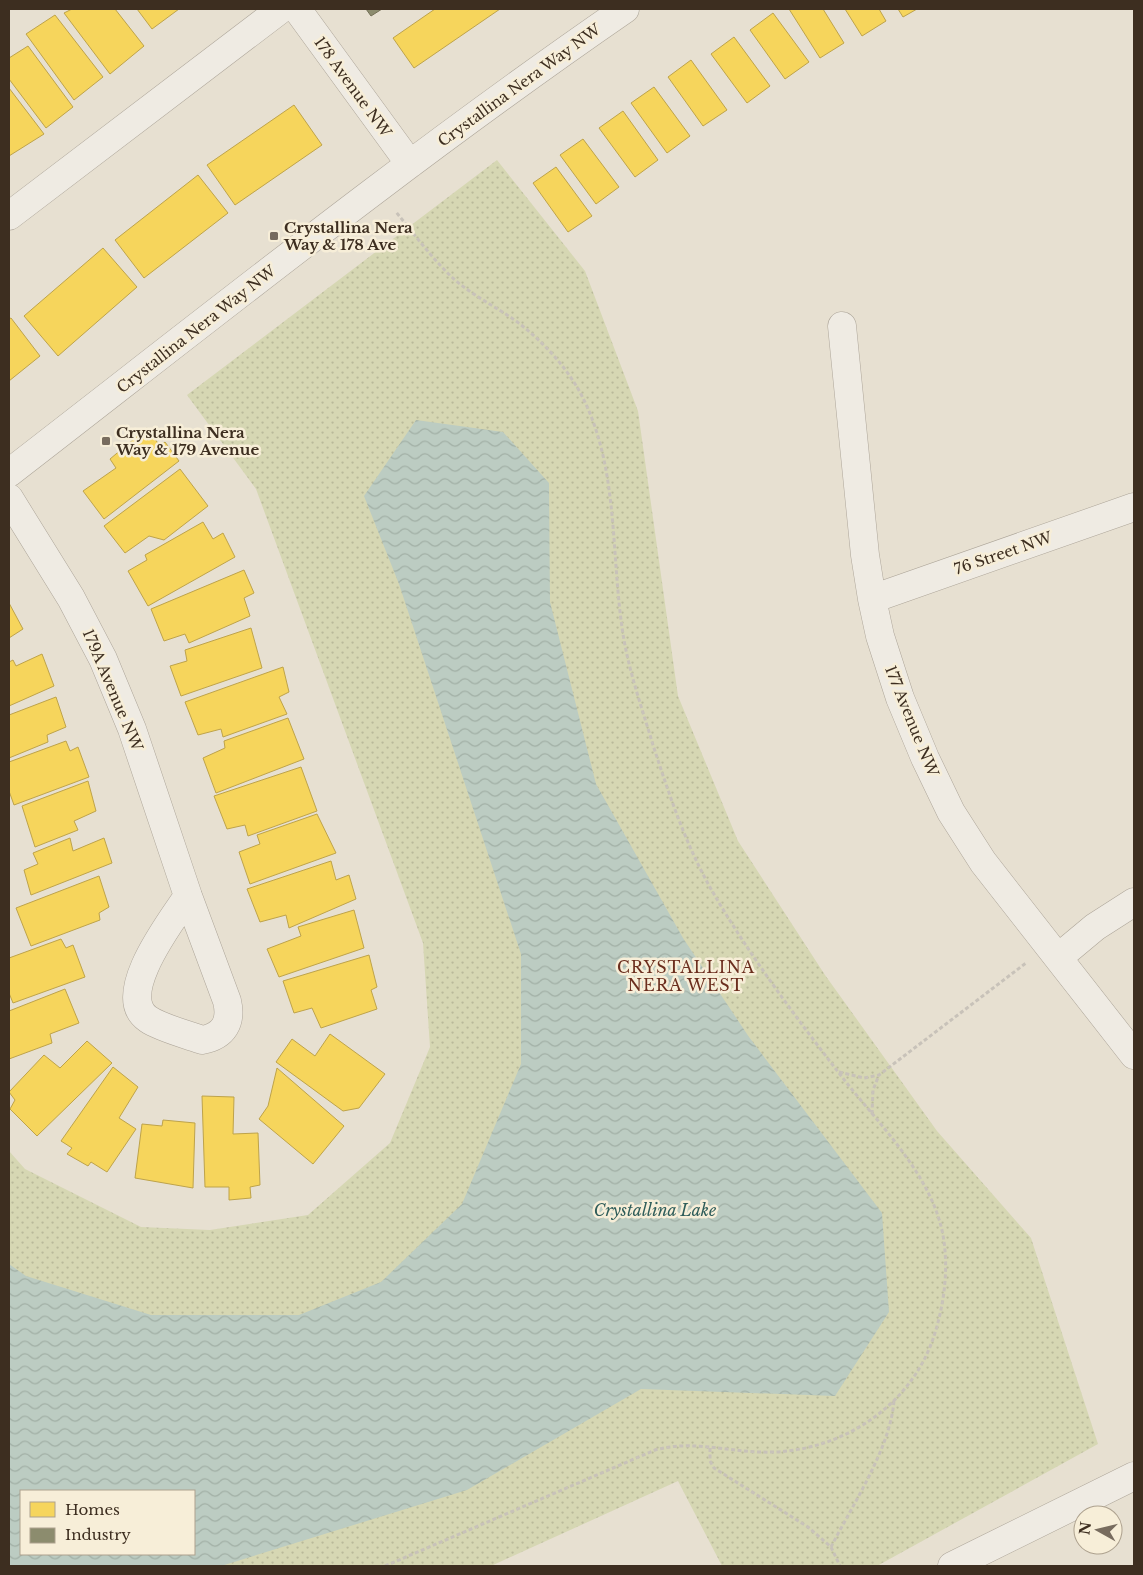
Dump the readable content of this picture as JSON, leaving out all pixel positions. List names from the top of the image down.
{
  "streets": {
    "street": [
      "Crystallina Nera Way NW",
      "178 Avenue NW",
      "76 Street NW",
      "179A Avenue NW",
      "177 Avenue NW"
    ]
  },
  "crossings": [
    ["Crystallina Nera Way NW", "178 Avenue NW"],
    ["76 Street NW", "177 Avenue NW"]
  ],
  "districts": ["CRYSTALLINA NERA WEST"],
  "water": ["Crystallina Lake"],
  "places": {
    "transit": ["Crystallina Nera Way & 178 Ave", "Crystallina Nera Way & 179 Avenue"]
  },
  "legend": ["Homes", "Industry"],
  "north": "left"
}
